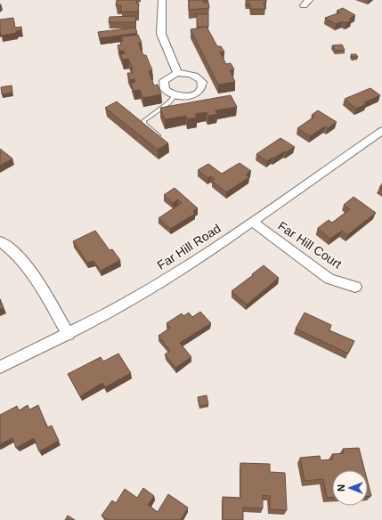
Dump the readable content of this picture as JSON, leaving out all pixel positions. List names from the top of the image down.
{
  "streets": {
    "street": ["Far Hill Court", "Far Hill Road"]
  },
  "crossings": [
    ["Far Hill Court", "Far Hill Road"]
  ],
  "north": "left"
}
